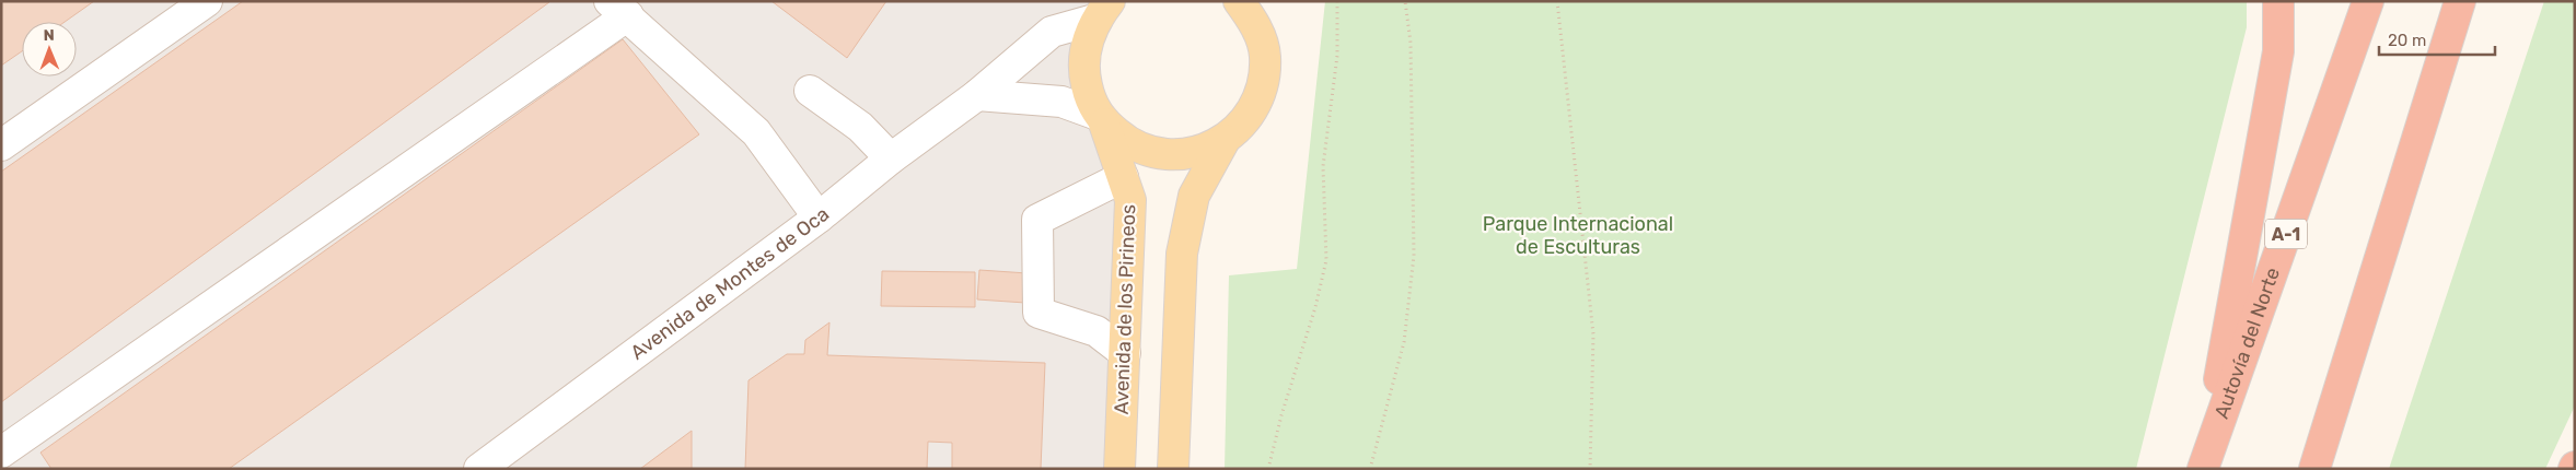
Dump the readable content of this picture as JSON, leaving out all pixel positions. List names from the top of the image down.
{
  "streets": {
    "highway": ["A-1", "Autovía del Norte"],
    "main road": ["Avenida de los Pirineos"],
    "street": ["Avenida de Montes de Oca"]
  },
  "crossings": [
    ["Avenida de Montes de Oca", "Avenida de los Pirineos"]
  ],
  "parks": ["Parque Internacional de Esculturas"],
  "scale_bar": "20 m",
  "north": "top"
}
